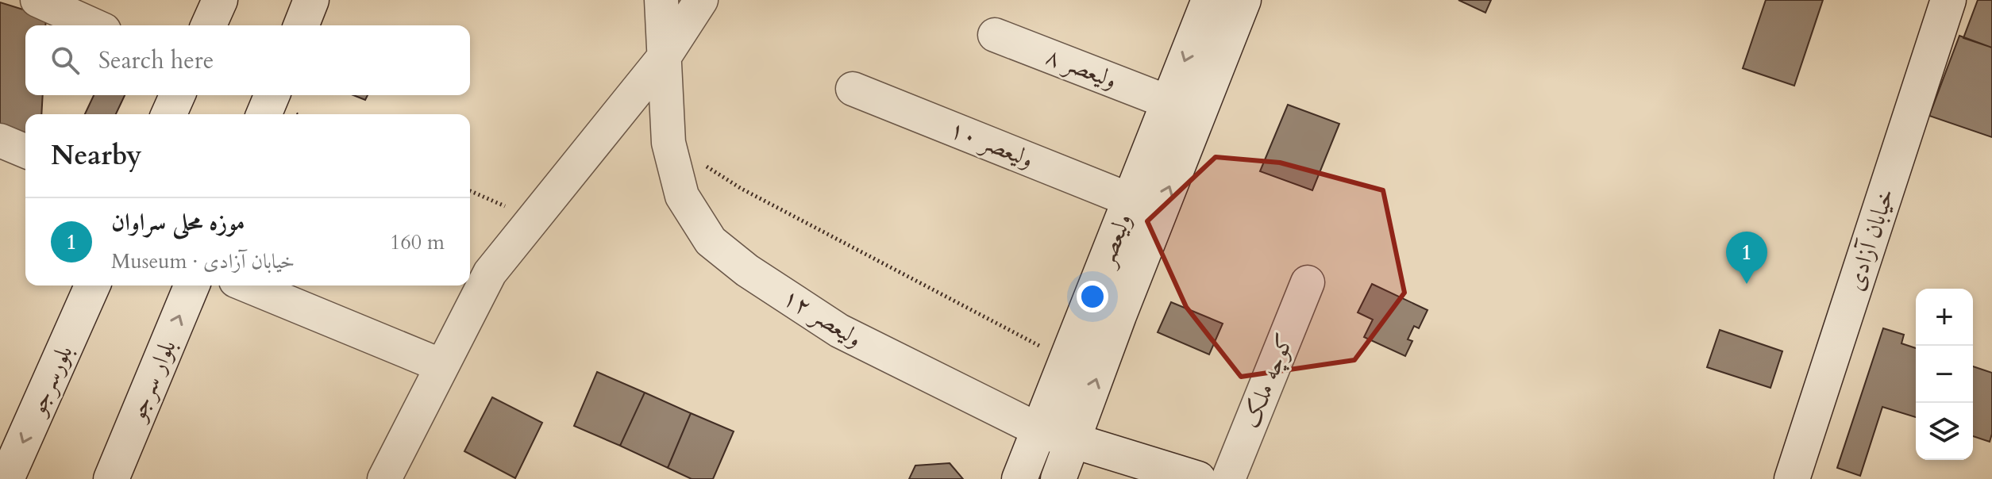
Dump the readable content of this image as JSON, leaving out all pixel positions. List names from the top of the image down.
{
  "streets": {
    "main road": [
      "ولیعصر",
      "خیابان آزادی",
      "بلورسرجو",
      "بلوار سرجو"
    ],
    "street": [
      "ولیعصر ۸",
      "ولیعصر ۱۰",
      "ولیعصر ۱۲",
      "کوچه ملک"
    ]
  },
  "crossings": [
    ["ولیعصر ۸", "ولیعصر"],
    ["ولیعصر ۱۰", "ولیعصر"],
    ["ولیعصر", "ولیعصر ۱۲"]
  ],
  "one_way": ["بلورسرجو", "بلوار سرجو"],
  "page": {
    "search": "Search here",
    "heading": "Nearby",
    "list": [
      {
        "mark": "1",
        "name": "موزه محلی سراوان",
        "note": "Museum · خیابان آزادی",
        "value": "160 m"
      }
    ],
    "pins": "1",
    "map_buttons": ["+", "−"]
  }
}
